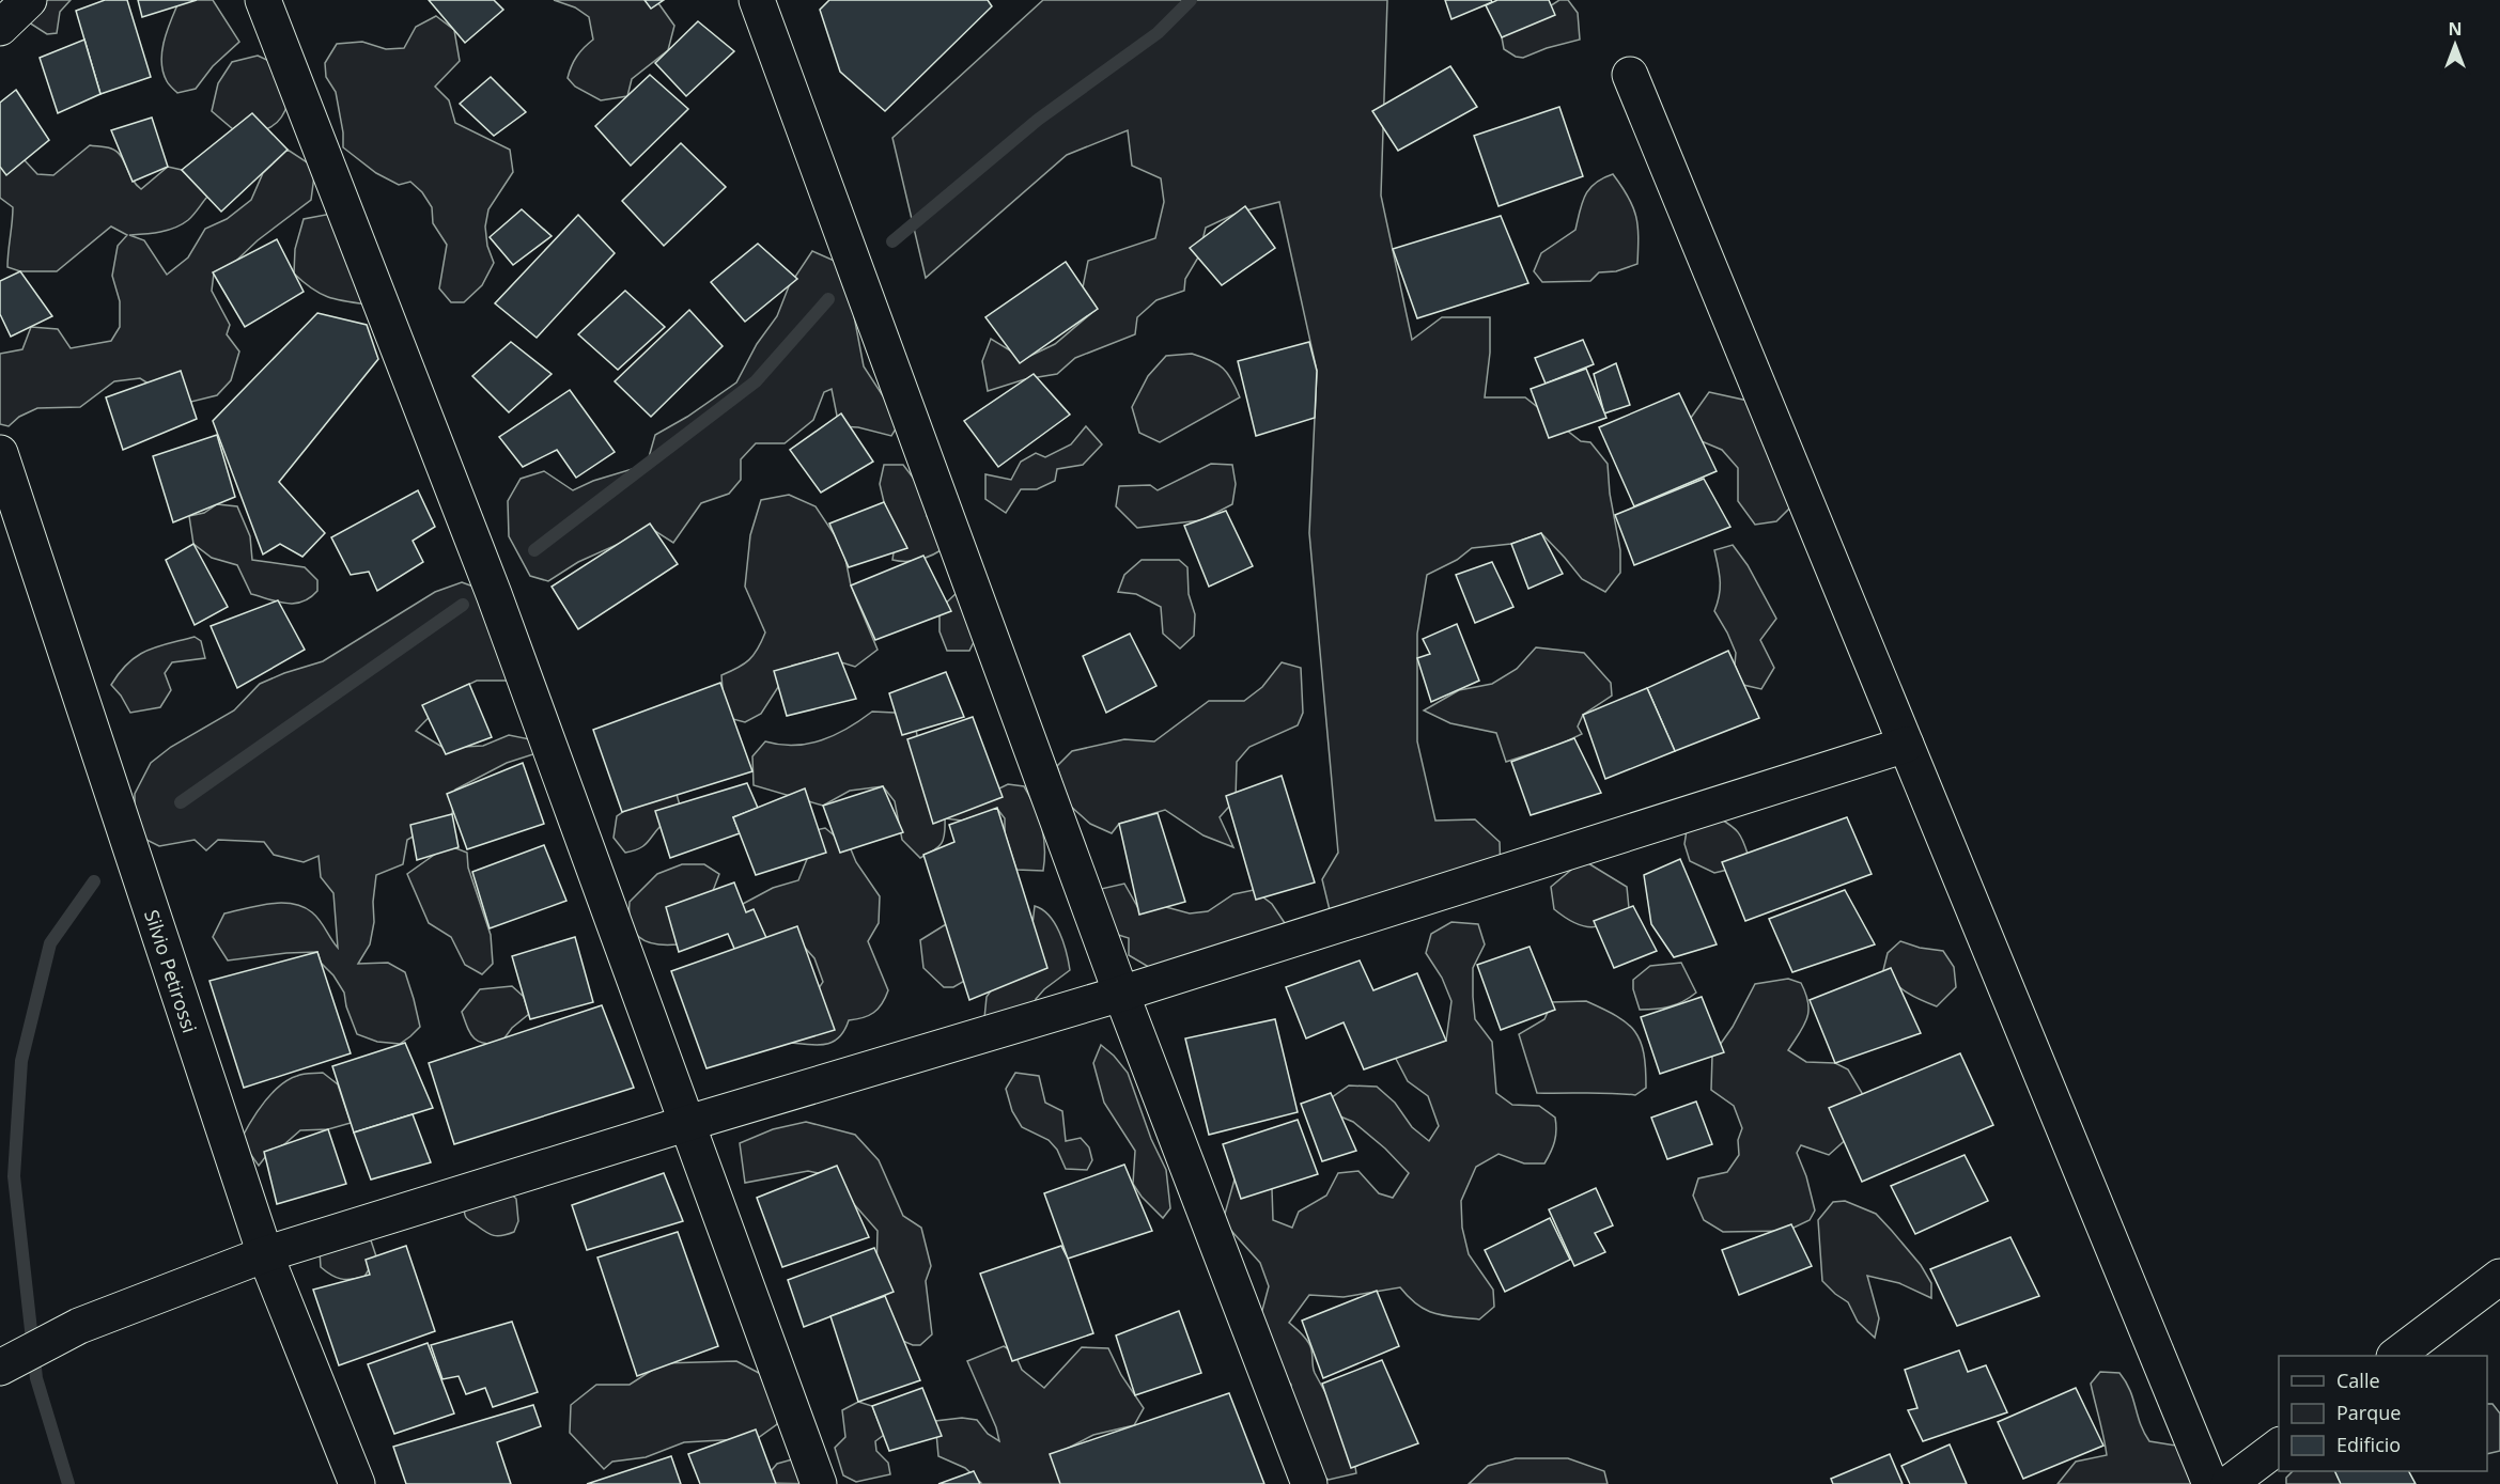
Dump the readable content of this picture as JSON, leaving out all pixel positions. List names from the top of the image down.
{
  "streets": {
    "street": ["Silvio Petirossi"]
  },
  "legend": ["Calle", "Parque", "Edificio"],
  "north": "top"
}
